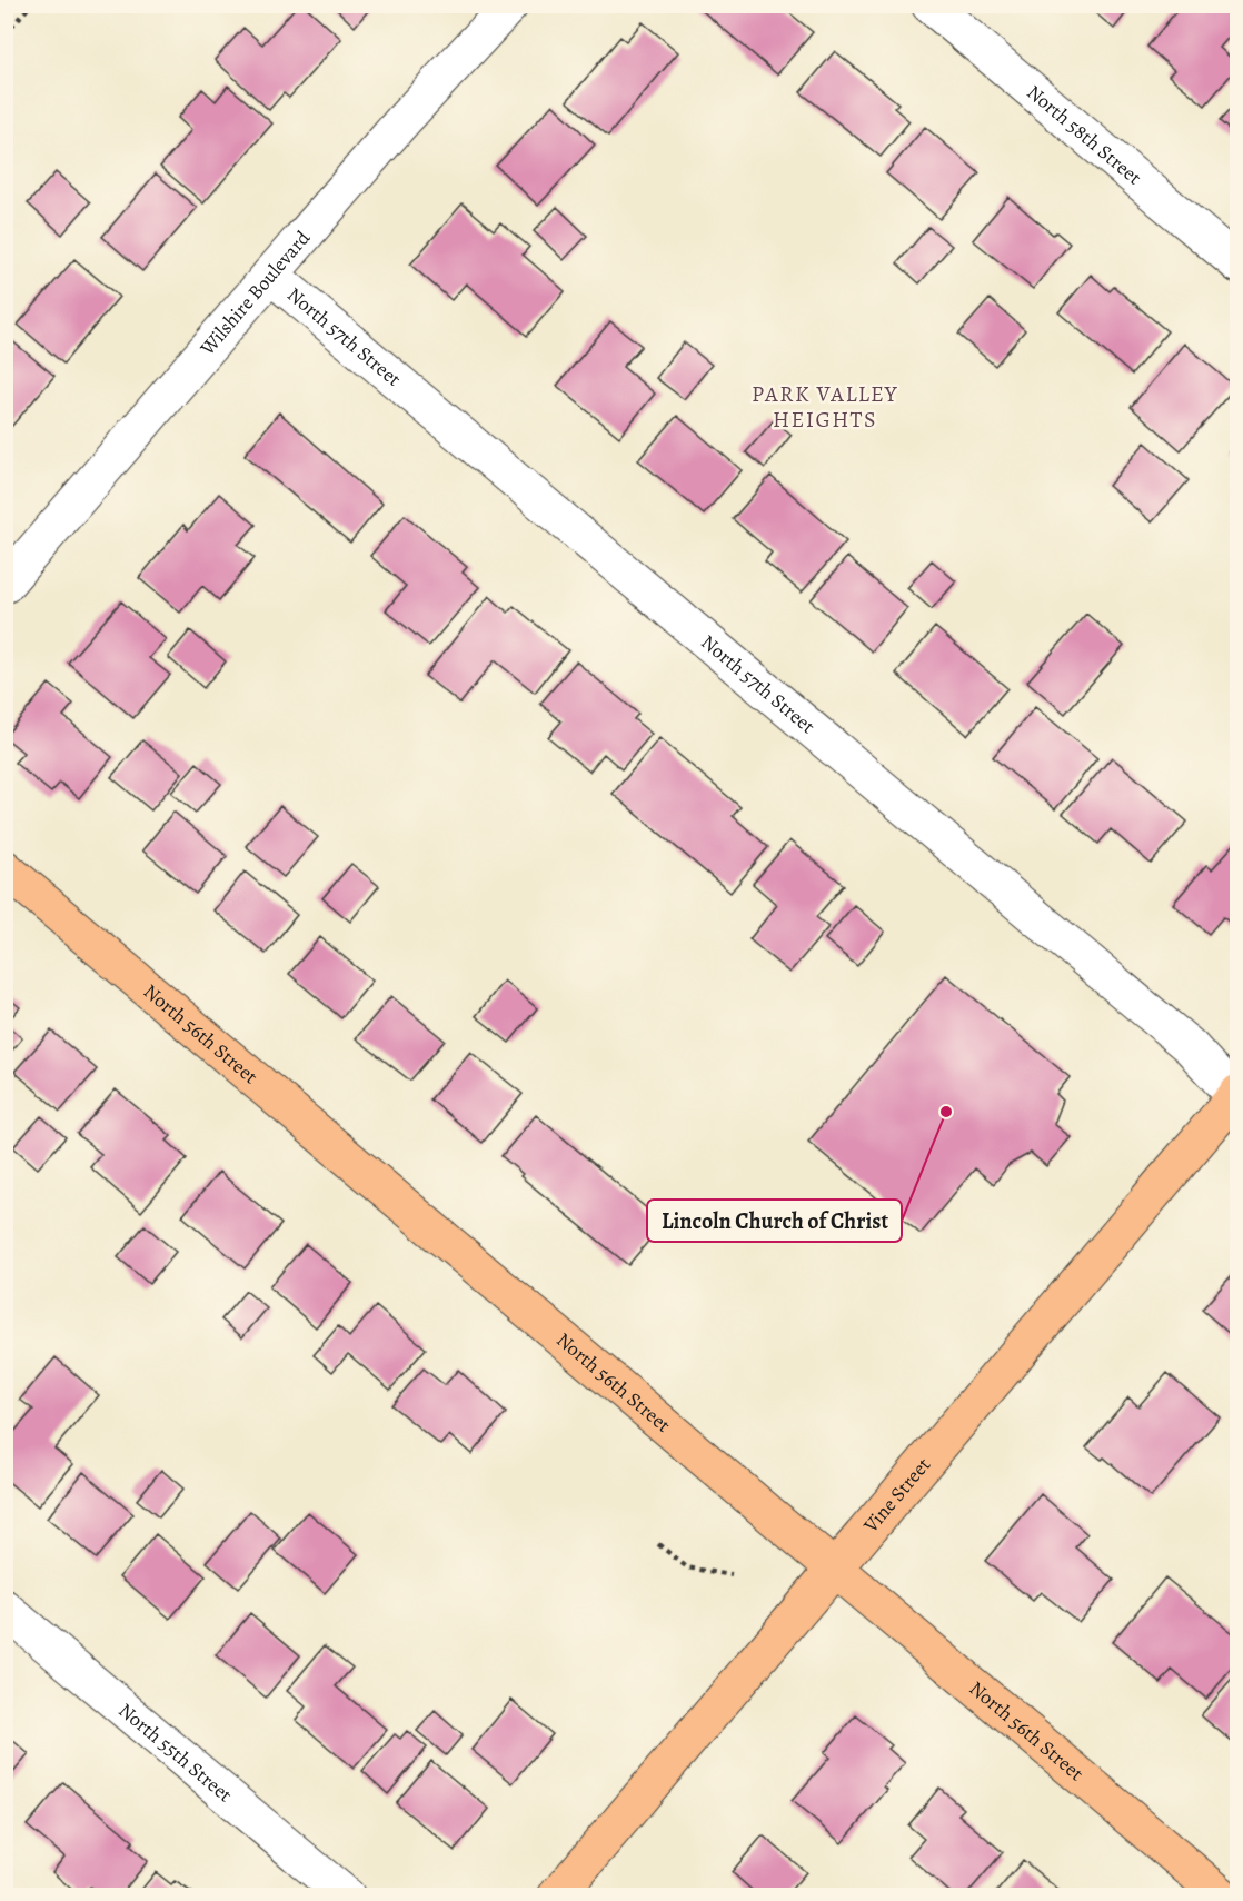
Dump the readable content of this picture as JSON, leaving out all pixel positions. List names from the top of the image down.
{
  "streets": {
    "main road": ["North 56th Street", "Vine Street"],
    "street": [
      "North 58th Street",
      "Wilshire Boulevard",
      "North 57th Street",
      "North 55th Street"
    ]
  },
  "crossings": [
    ["Wilshire Boulevard", "North 57th Street"],
    ["North 57th Street", "Vine Street"],
    ["North 56th Street", "Vine Street"]
  ],
  "districts": ["PARK VALLEY HEIGHTS"],
  "places": ["Lincoln Church of Christ"]
}
